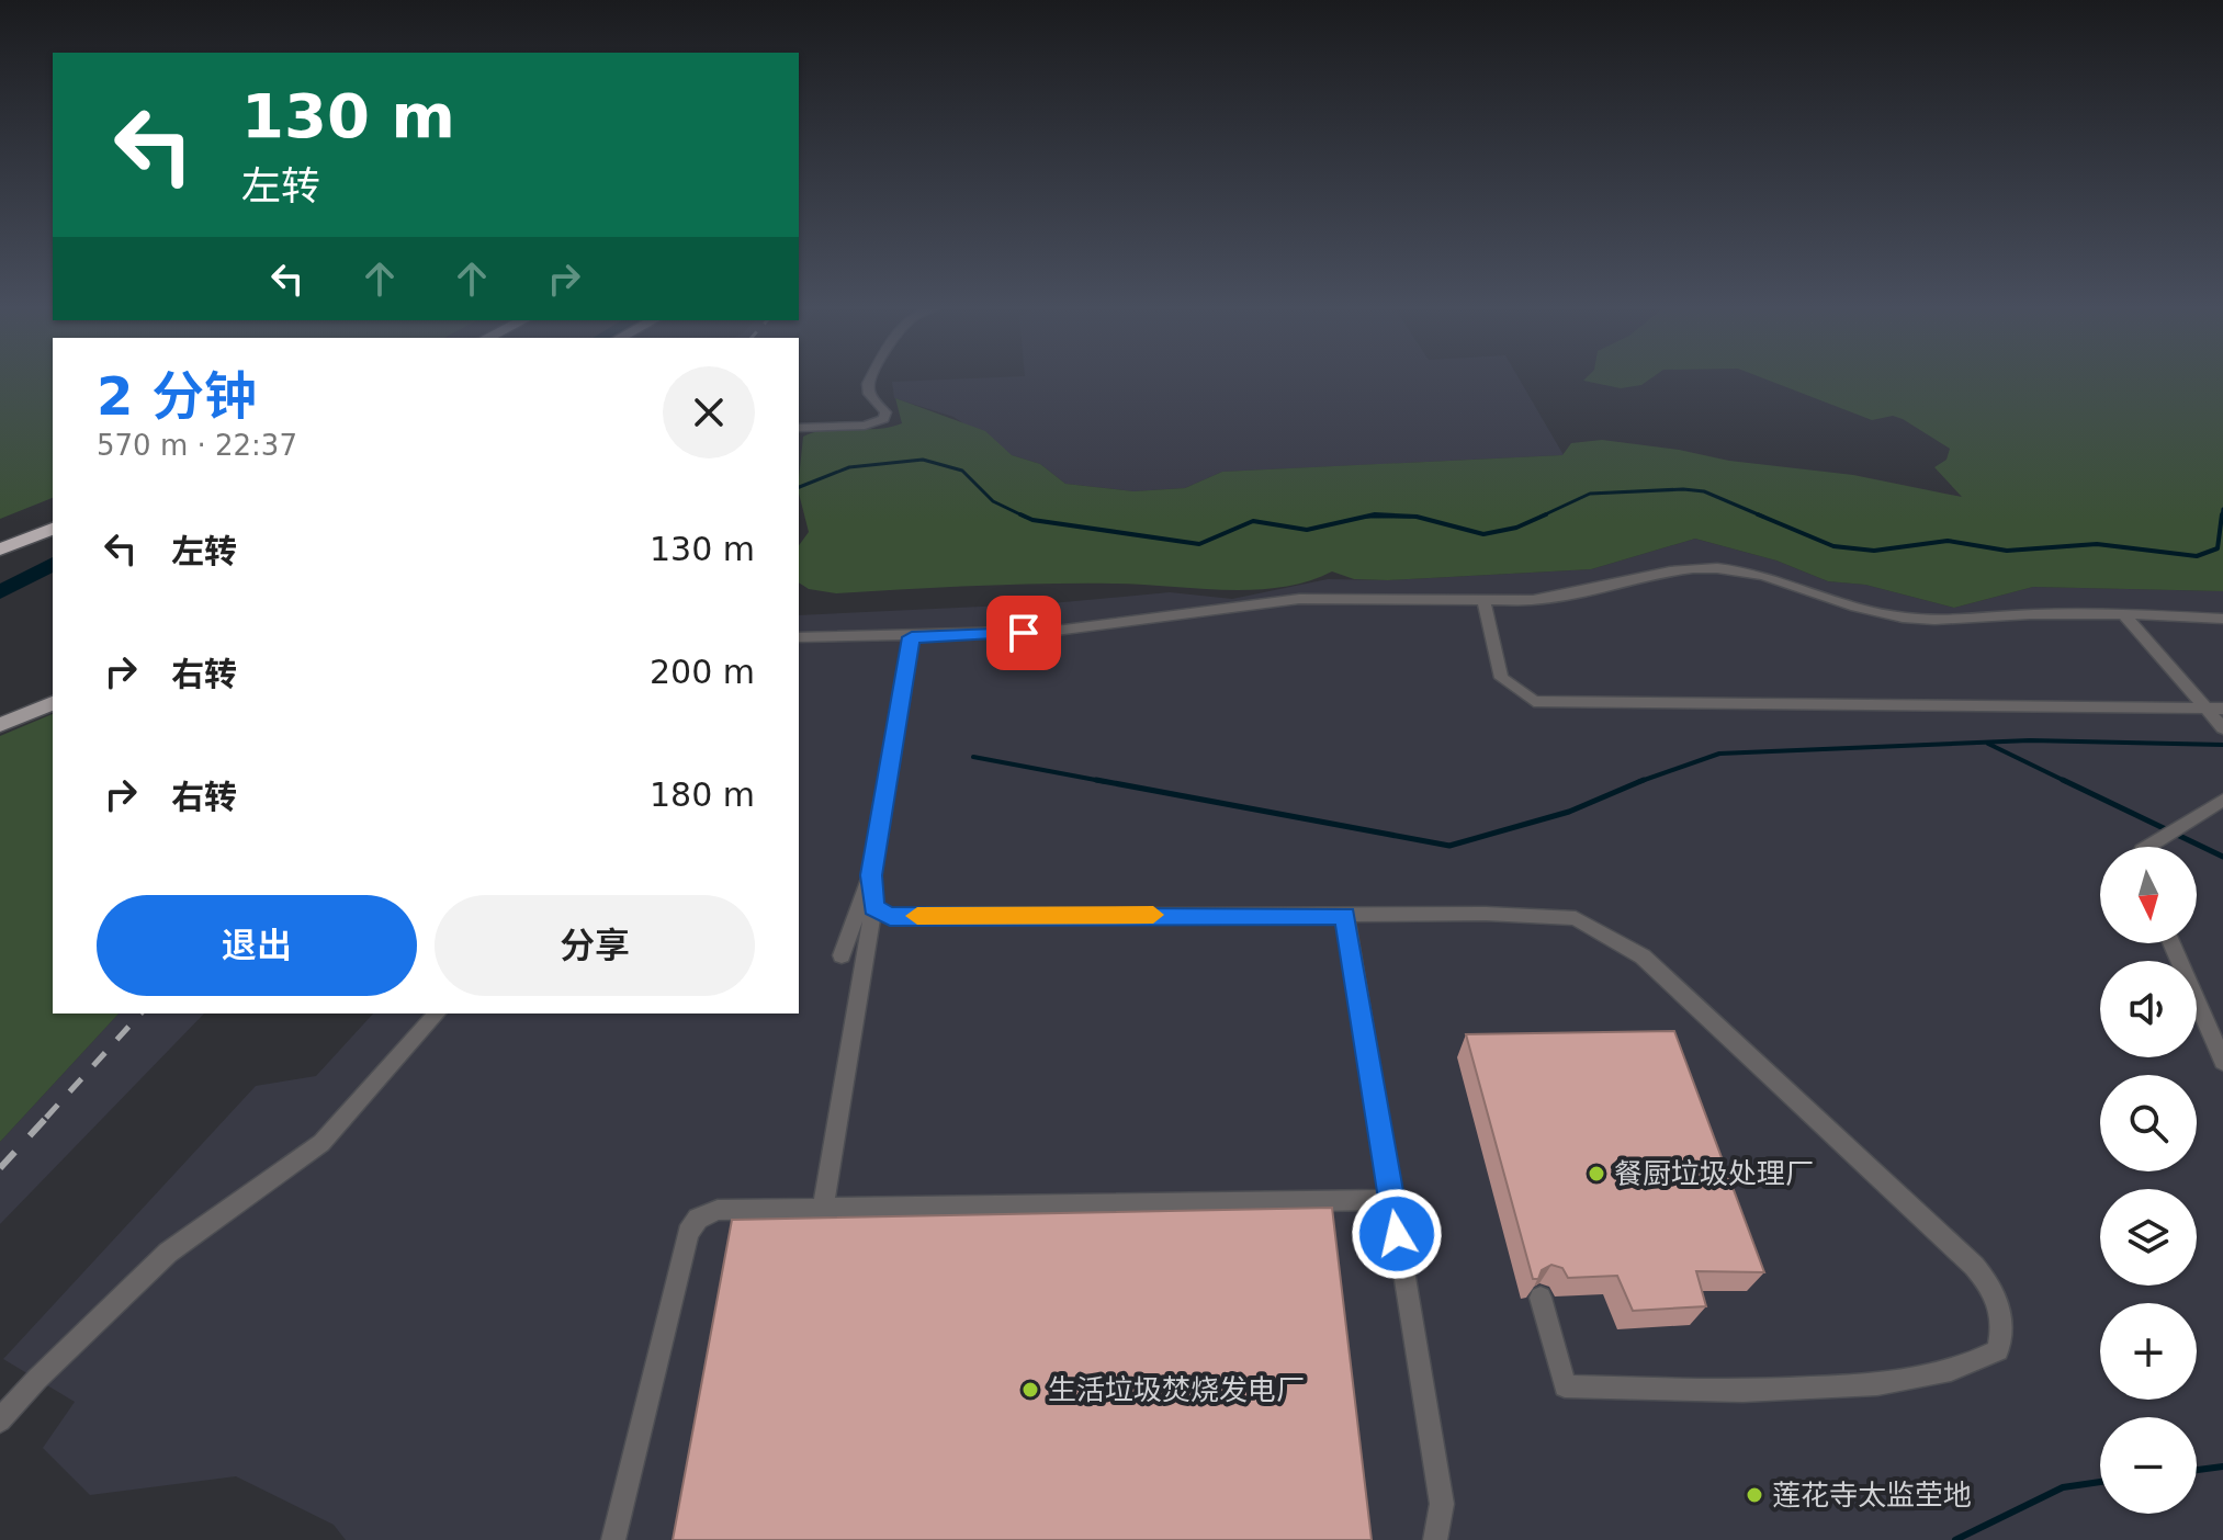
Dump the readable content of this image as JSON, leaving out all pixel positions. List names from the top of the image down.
{
  "places": ["餐厨垃圾处理厂", "生活垃圾焚烧发电厂", "莲花寺太监茔地"],
  "north": "bottom",
  "page": {
    "turn": ["130 m", "左转"],
    "heading": ["2 分钟", "570 m · 22:37"],
    "list": [
      {
        "name": "左转",
        "value": "130 m"
      },
      {
        "name": "右转",
        "value": "200 m"
      },
      {
        "name": "右转",
        "value": "180 m"
      }
    ],
    "map_buttons": ["+", "−"],
    "buttons": ["退出", "分享"]
  }
}
